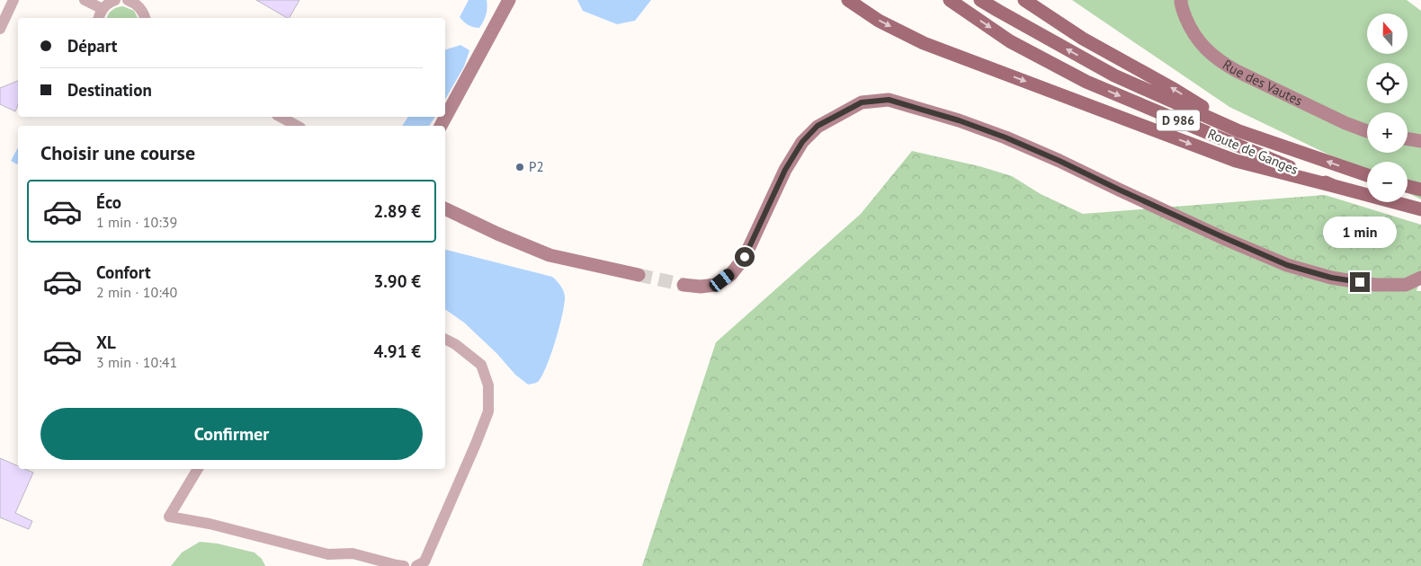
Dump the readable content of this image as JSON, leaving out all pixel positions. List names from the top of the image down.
{
  "streets": {
    "main road": ["D 986", "Route de Ganges"],
    "street": ["Rue des Vautes"]
  },
  "places": ["P2"],
  "north": "top",
  "page": {
    "map_buttons": ["+", "−"],
    "banner": ["Départ", "Destination"],
    "heading": "Choisir une course",
    "list": [
      {
        "name": "Éco",
        "note": "1 min · 10:39",
        "value": "2.89 €"
      },
      {
        "name": "Confort",
        "note": "2 min · 10:40",
        "value": "3.90 €"
      },
      {
        "name": "XL",
        "note": "3 min · 10:41",
        "value": "4.91 €"
      }
    ],
    "bubble": "1 min",
    "buttons": "Confirmer"
  }
}
